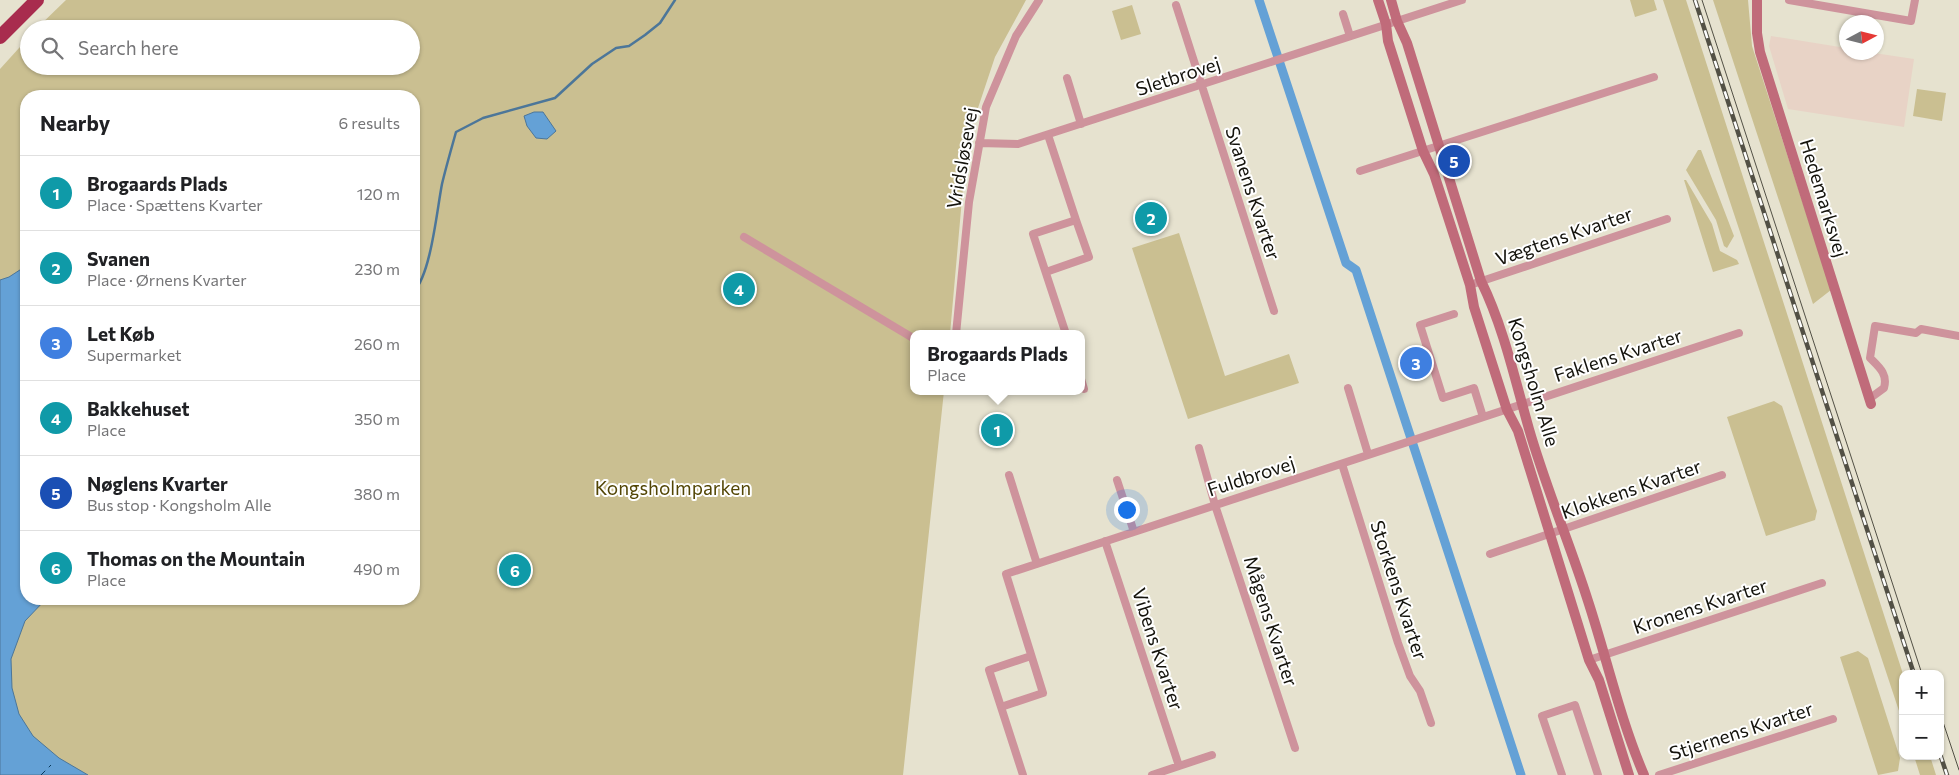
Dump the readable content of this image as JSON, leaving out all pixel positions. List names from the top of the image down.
{
  "streets": {
    "street": [
      "Sletbrovej",
      "Vridsløsevej",
      "Svanens Kvarter",
      "Hedemarksvej",
      "Vægtens Kvarter",
      "Faklens Kvarter",
      "Kongsholm Alle",
      "Fuldbrovej",
      "Klokkens Kvarter",
      "Storkens Kvarter",
      "Kronens Kvarter",
      "Mågens Kvarter",
      "Vibens Kvarter",
      "Stjernens Kvarter"
    ]
  },
  "crossings": [
    ["Sletbrovej", "Vridsløsevej"],
    ["Sletbrovej", "Svanens Kvarter"],
    ["Sletbrovej", "Kongsholm Alle"],
    ["Vægtens Kvarter", "Kongsholm Alle"],
    ["Faklens Kvarter", "Kongsholm Alle"],
    ["Faklens Kvarter", "Fuldbrovej"],
    ["Kongsholm Alle", "Fuldbrovej"],
    ["Kongsholm Alle", "Klokkens Kvarter"],
    ["Kongsholm Alle", "Kronens Kvarter"],
    ["Fuldbrovej", "Storkens Kvarter"],
    ["Fuldbrovej", "Mågens Kvarter"],
    ["Fuldbrovej", "Vibens Kvarter"]
  ],
  "parks": ["Kongsholmparken"],
  "north": "right",
  "page": {
    "search": "Search here",
    "heading": ["Nearby", "6 results"],
    "pins": [
      "5",
      "2",
      "4",
      "3",
      "1",
      "6"
    ],
    "list": [
      {
        "mark": "1",
        "name": "Brogaards Plads",
        "note": "Place · Spættens Kvarter",
        "value": "120 m"
      },
      {
        "mark": "2",
        "name": "Svanen",
        "note": "Place · Ørnens Kvarter",
        "value": "230 m"
      },
      {
        "mark": "3",
        "name": "Let Køb",
        "note": "Supermarket",
        "value": "260 m"
      },
      {
        "mark": "4",
        "name": "Bakkehuset",
        "note": "Place",
        "value": "350 m"
      },
      {
        "mark": "5",
        "name": "Nøglens Kvarter",
        "note": "Bus stop · Kongsholm Alle",
        "value": "380 m"
      },
      {
        "mark": "6",
        "name": "Thomas on the Mountain",
        "note": "Place",
        "value": "490 m"
      }
    ],
    "popup": ["Brogaards Plads", "Place"],
    "map_buttons": ["+", "−"]
  }
}
